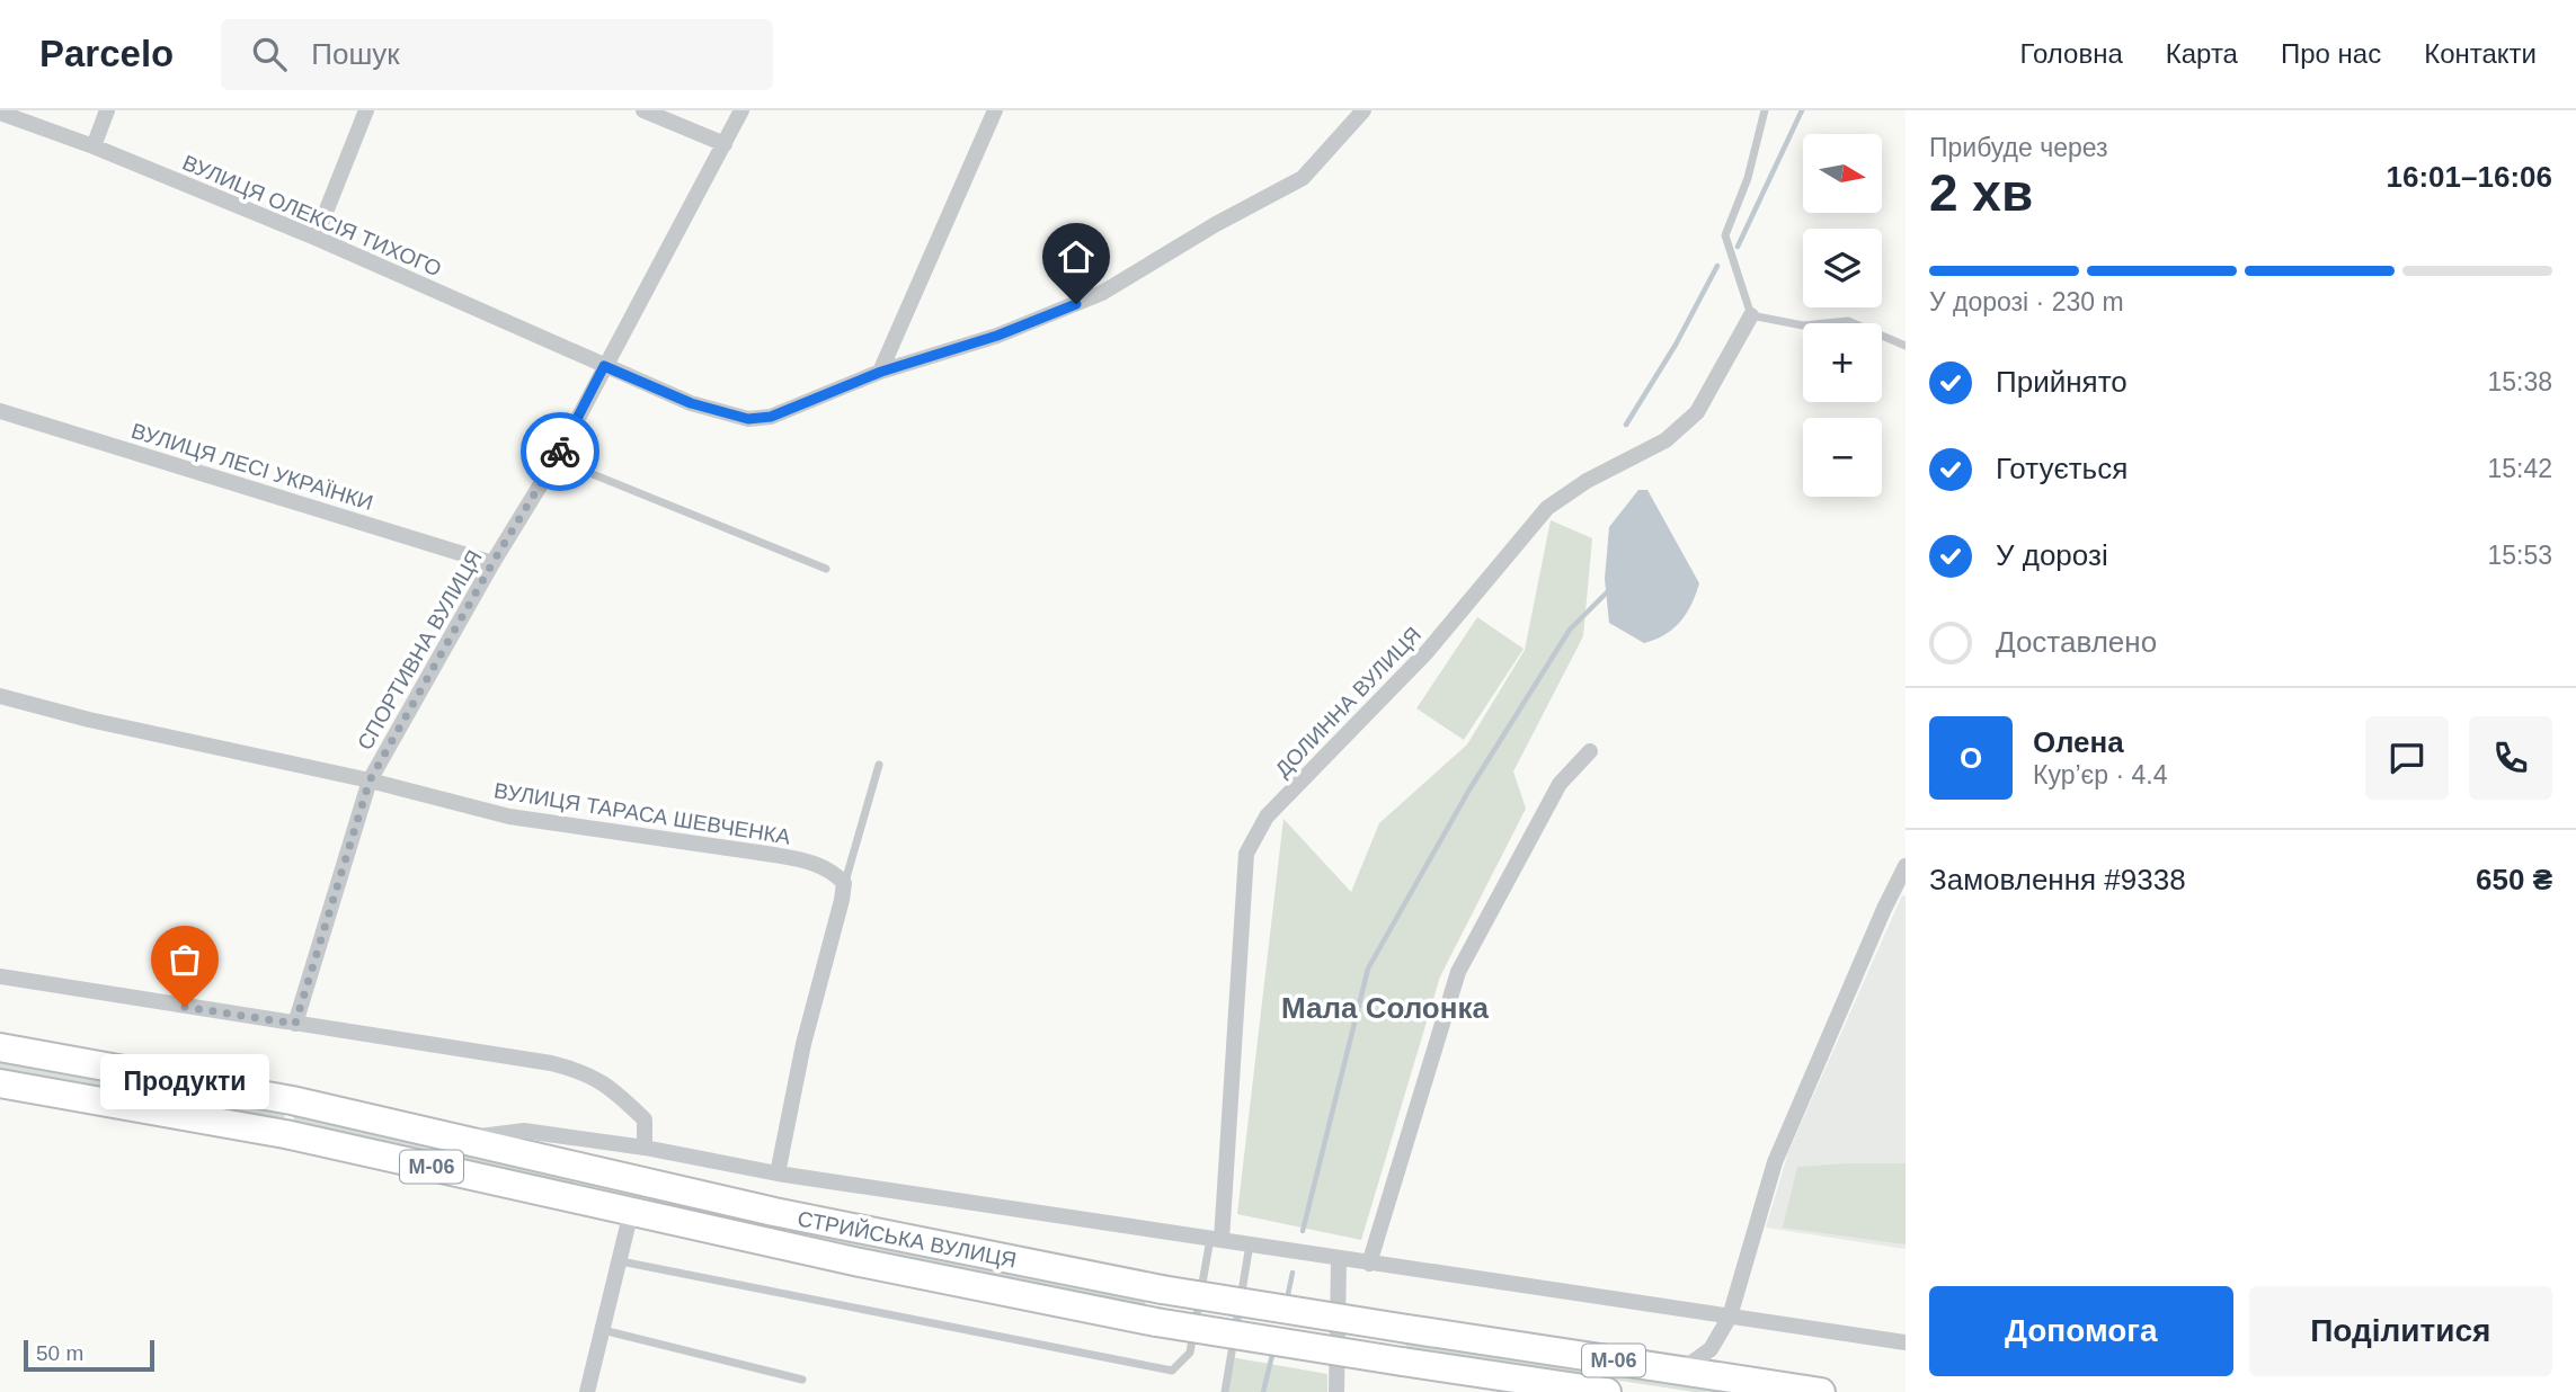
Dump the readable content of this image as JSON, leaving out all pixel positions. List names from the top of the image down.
{
  "streets": {
    "highway": ["М-06", "СТРИЙСЬКА ВУЛИЦЯ"],
    "street": [
      "ВУЛИЦЯ ОЛЕКСІЯ ТИХОГО",
      "ВУЛИЦЯ ЛЕСІ УКРАЇНКИ",
      "СПОРТИВНА ВУЛИЦЯ",
      "ДОЛИННА ВУЛИЦЯ",
      "ВУЛИЦЯ ТАРАСА ШЕВЧЕНКА"
    ]
  },
  "crossings": [
    ["ВУЛИЦЯ ОЛЕКСІЯ ТИХОГО", "СПОРТИВНА ВУЛИЦЯ"],
    ["ВУЛИЦЯ ЛЕСІ УКРАЇНКИ", "СПОРТИВНА ВУЛИЦЯ"],
    ["СПОРТИВНА ВУЛИЦЯ", "ВУЛИЦЯ ТАРАСА ШЕВЧЕНКА"]
  ],
  "districts": ["Мала Солонка"],
  "places": ["Продукти"],
  "scale_bar": "50 m",
  "north": "right",
  "page": {
    "header": "Parcelo",
    "search": "Пошук",
    "nav": [
      "Головна",
      "Карта",
      "Про нас",
      "Контакти"
    ],
    "heading": ["2 хв", "Прибуде через", "16:01–16:06"],
    "panel": [
      "Олена",
      "Кур’єр · 4.4",
      "Замовлення #9338",
      "650 ₴"
    ],
    "map_buttons": ["+", "−"],
    "bar": "У дорозі · 230 m",
    "list": [
      ["Прийнято", "15:38"],
      ["Готується", "15:42"],
      ["У дорозі", "15:53"],
      "Доставлено"
    ],
    "round": "О",
    "bubble": "Продукти",
    "buttons": ["Допомога", "Поділитися"],
    "scale": "50 m"
  }
}
